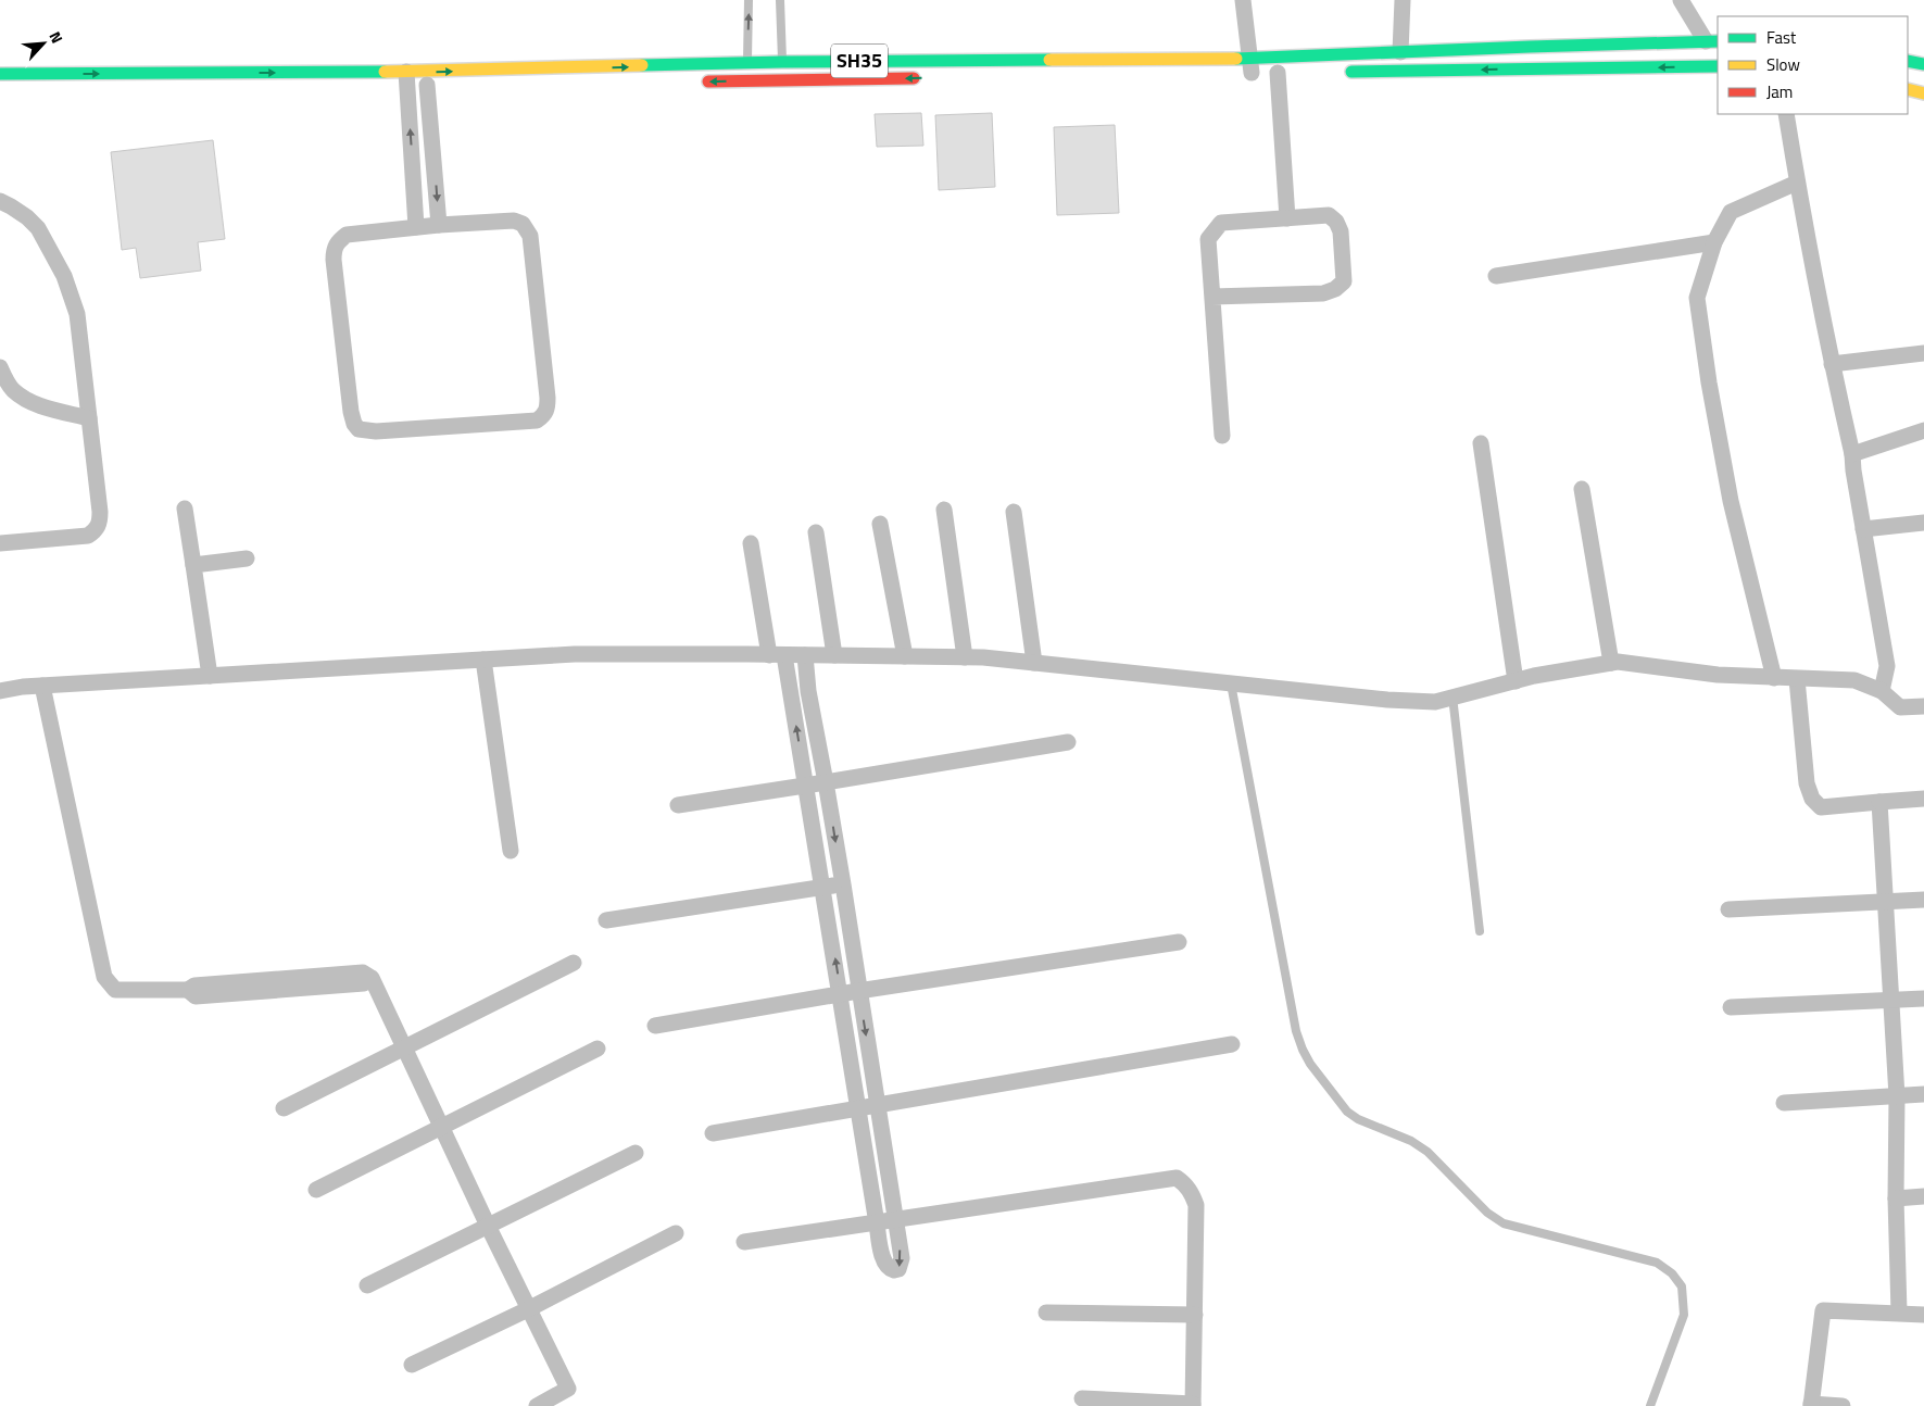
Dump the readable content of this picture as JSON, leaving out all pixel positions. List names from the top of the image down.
{
  "streets": {
    "main road": ["SH35"]
  },
  "legend": ["Fast", "Slow", "Jam"],
  "north": "top right"
}
